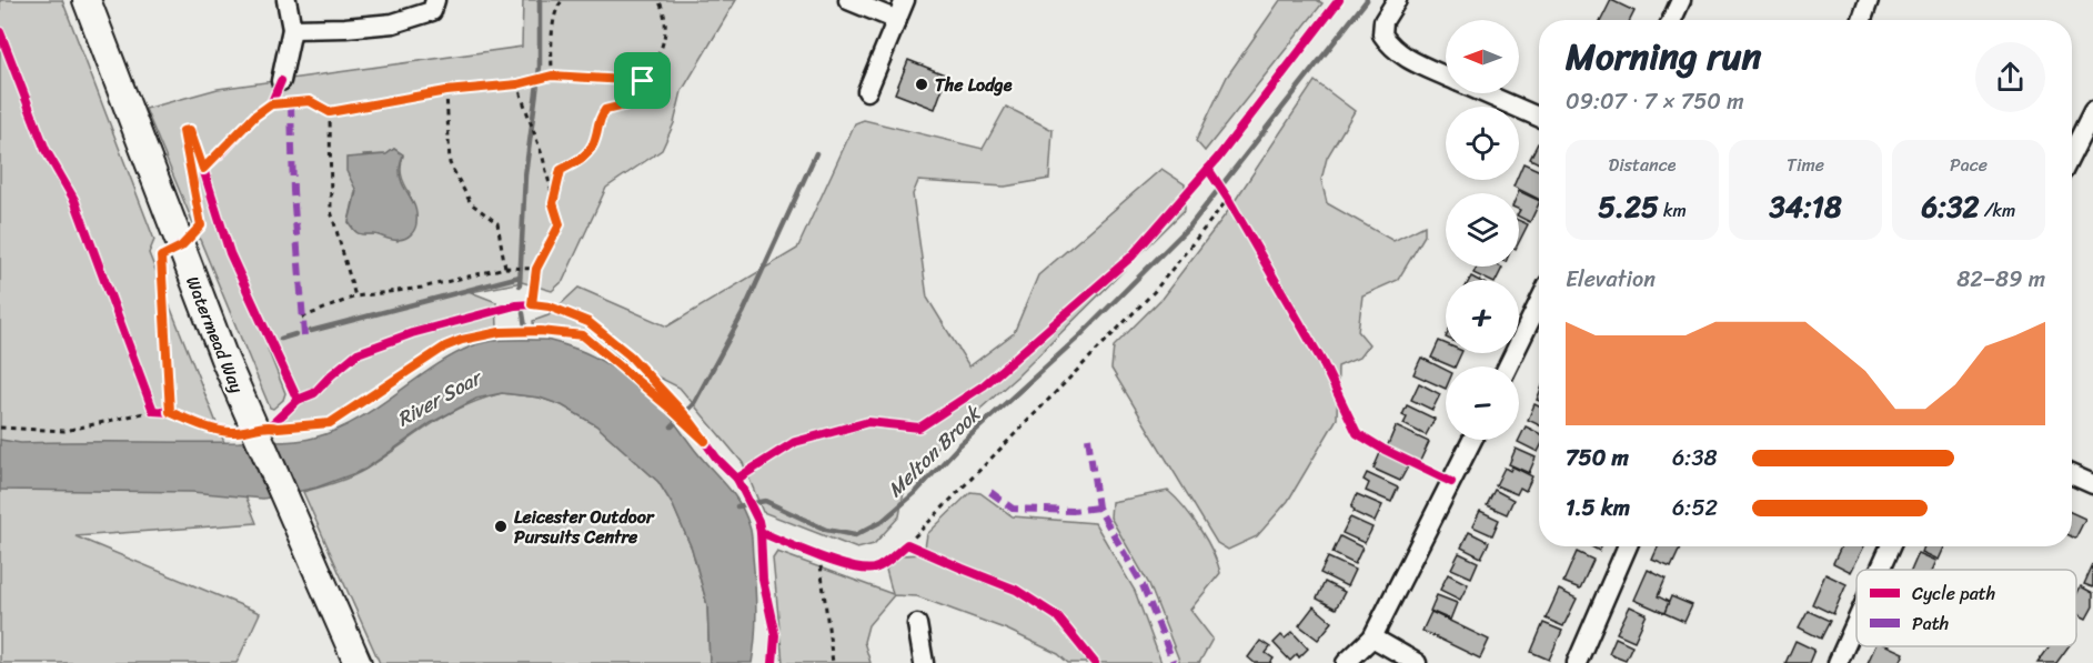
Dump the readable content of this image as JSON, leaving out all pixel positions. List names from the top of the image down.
{
  "streets": {
    "highway": ["Watermead Way"]
  },
  "water": ["River Soar", "Melton Brook"],
  "places": ["The Lodge", "Leicester Outdoor Pursuits Centre"],
  "legend": ["Cycle path", "Path"],
  "north": "left",
  "page": {
    "map_buttons": ["+", "−"],
    "heading": ["Morning run", "09:07 · 7 × 750 m"],
    "stats": [
      ["Distance", "5.25 km"],
      ["Time", "34:18"],
      ["Pace", "6:32 /km"]
    ],
    "chart": ["Elevation", "82–89 m"],
    "list": [
      {
        "name": "750 m",
        "note": "6:38"
      },
      {
        "name": "1.5 km",
        "note": "6:52"
      }
    ]
  }
}
